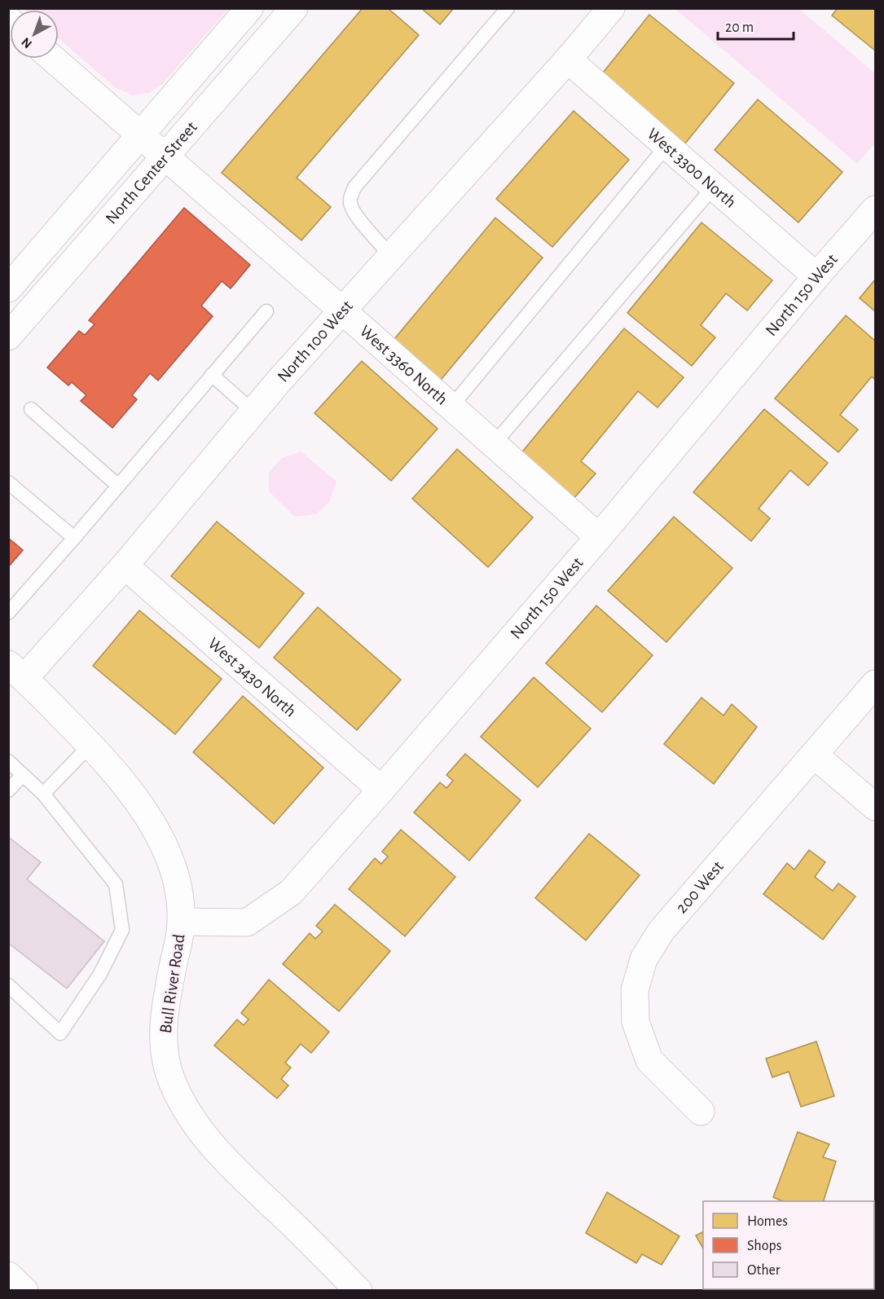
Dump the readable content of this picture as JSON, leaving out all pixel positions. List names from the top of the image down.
{
  "streets": {
    "street": [
      "West 3300 North",
      "North Center Street",
      "North 150 West",
      "North 100 West",
      "West 3360 North",
      "West 3430 North",
      "200 West",
      "Bull River Road"
    ]
  },
  "crossings": [
    ["West 3300 North", "North 150 West"],
    ["West 3300 North", "North 100 West"],
    ["North Center Street", "West 3360 North"],
    ["North 150 West", "West 3360 North"],
    ["North 150 West", "West 3430 North"],
    ["North 150 West", "Bull River Road"],
    ["North 100 West", "West 3360 North"],
    ["North 100 West", "West 3430 North"],
    ["North 100 West", "Bull River Road"]
  ],
  "legend": ["Homes", "Shops", "Other"],
  "scale_bar": "20 m",
  "north": "bottom left"
}
